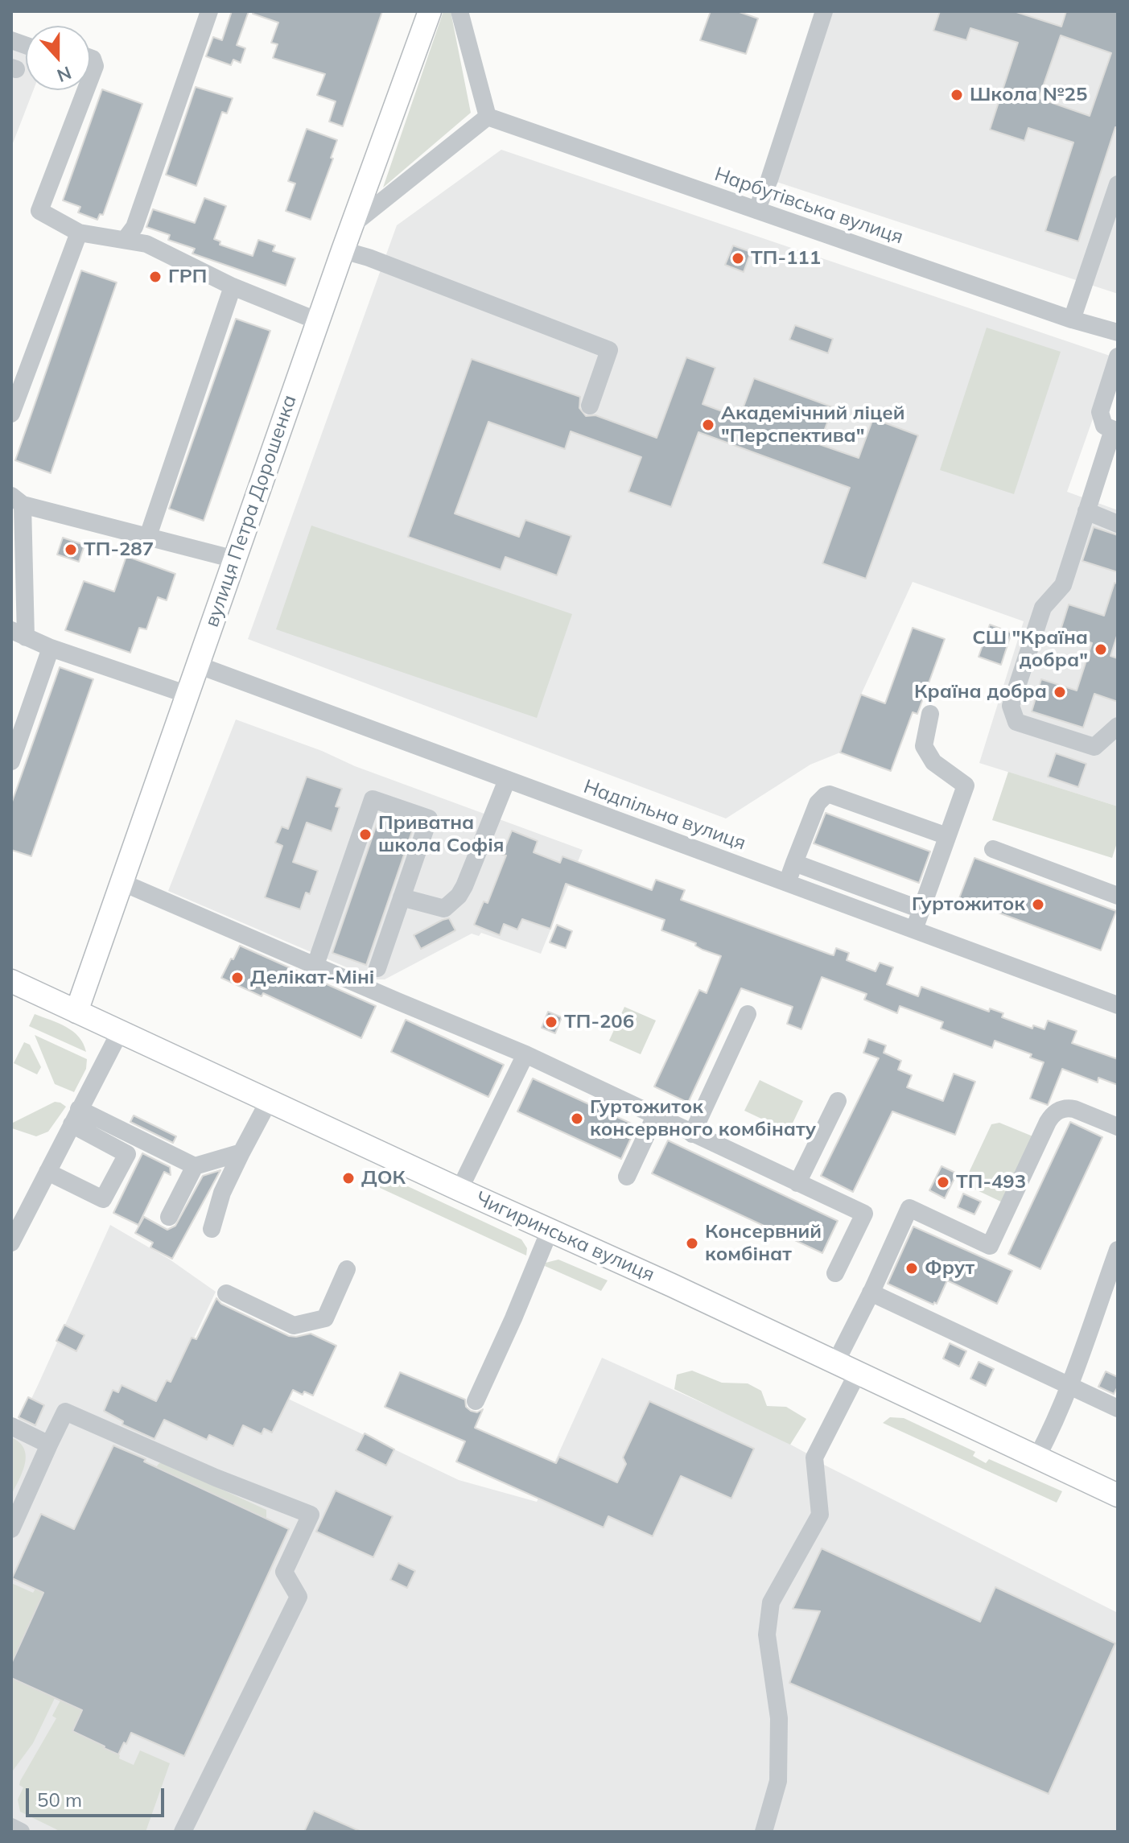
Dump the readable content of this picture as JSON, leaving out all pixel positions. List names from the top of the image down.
{
  "streets": {
    "main road": ["вулиця Петра Дорошенка", "Чигиринська вулиця"],
    "street": ["Нарбутівська вулиця", "Надпільна вулиця"]
  },
  "crossings": [
    ["вулиця Петра Дорошенка", "Надпільна вулиця"],
    ["вулиця Петра Дорошенка", "Чигиринська вулиця"]
  ],
  "places": [
    "Школа №25",
    "ТП-111",
    "ГРП",
    "Академічний ліцей \"Перспектива\"",
    "ТП-287",
    "СШ \"Країна добра\"",
    "Країна добра",
    "Приватна школа Софія",
    "Гуртожиток",
    "Делікат-Міні",
    "ТП-206",
    "Гуртожиток консервного комбінату",
    "ДОК",
    "ТП-493",
    "Консервний комбінат",
    "Фрут"
  ],
  "scale_bar": "50 m",
  "north": "bottom"
}
